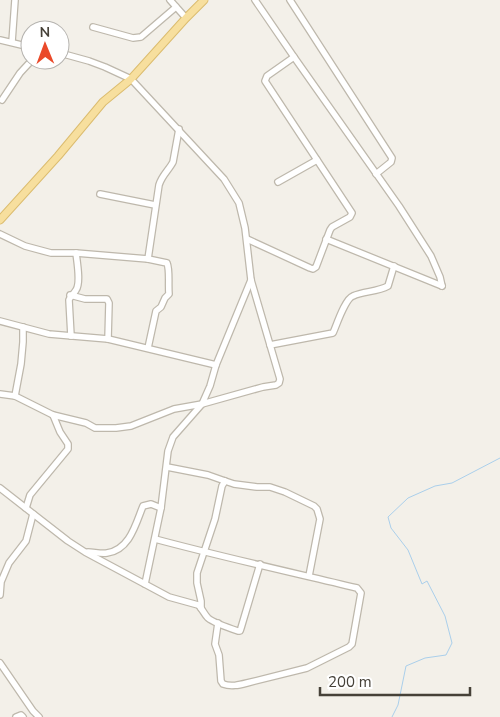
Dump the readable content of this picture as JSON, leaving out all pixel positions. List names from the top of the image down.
{
  "scale_bar": "200 m",
  "north": "top"
}
